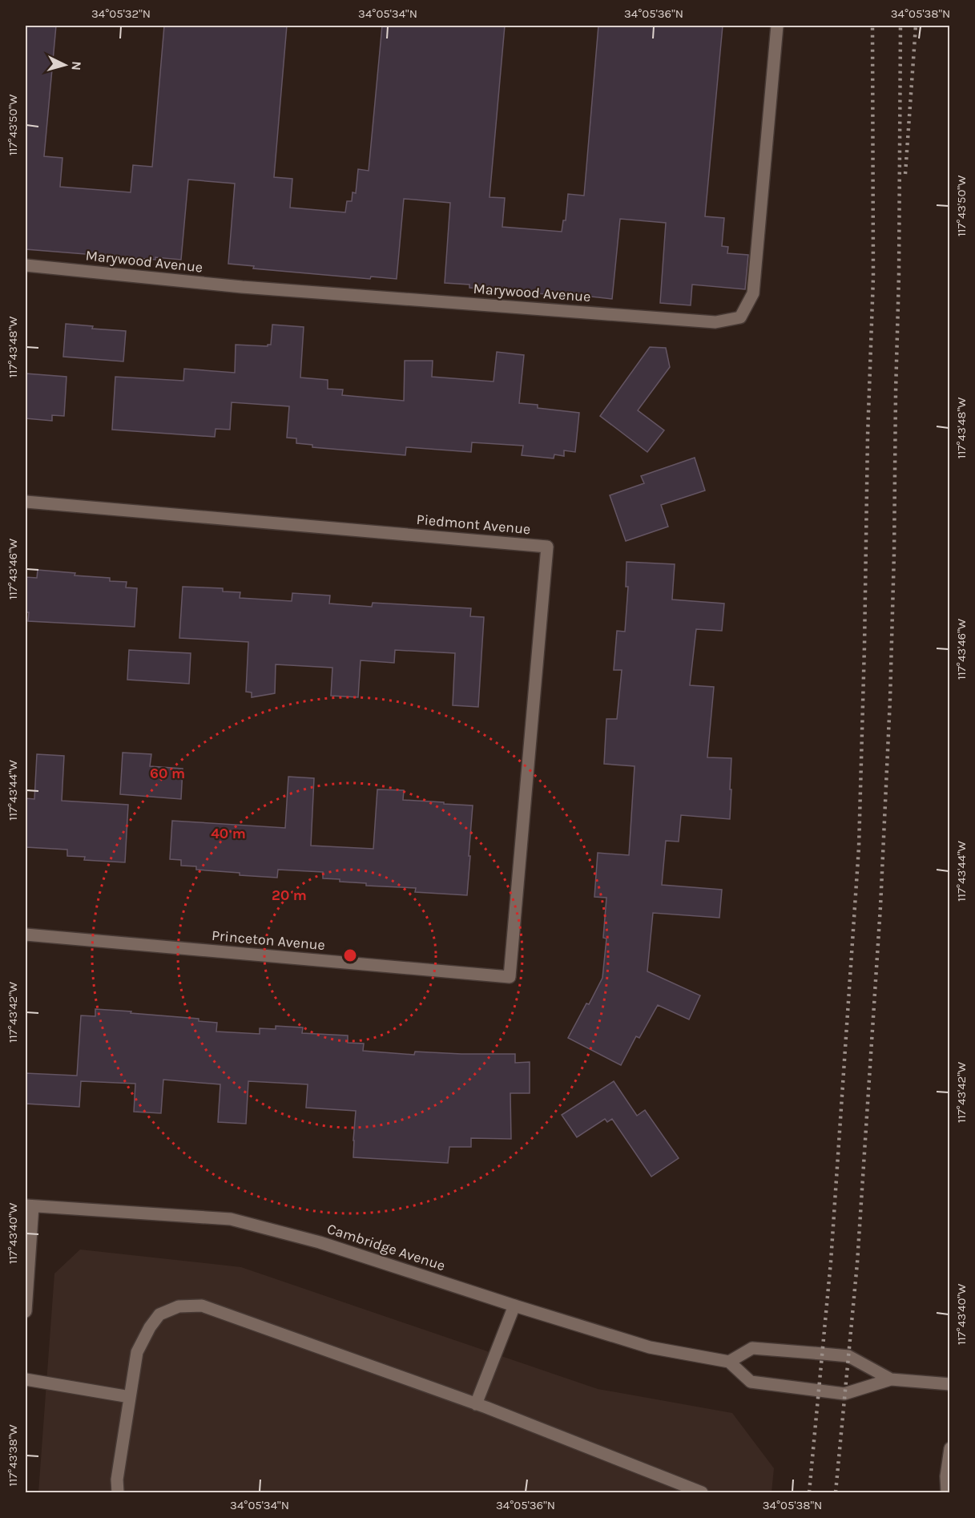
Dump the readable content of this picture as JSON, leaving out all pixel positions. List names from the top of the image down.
{
  "streets": {
    "street": [
      "Marywood Avenue",
      "Piedmont Avenue",
      "Princeton Avenue",
      "Cambridge Avenue"
    ]
  },
  "crossings": [
    ["Piedmont Avenue", "Princeton Avenue"]
  ],
  "north": "right",
  "coordinates": [
    "34°05'32\"N",
    "34°05'34\"N",
    "34°05'36\"N",
    "34°05'38\"N",
    "117°43'50\"W",
    "117°43'48\"W",
    "117°43'46\"W",
    "117°43'44\"W",
    "117°43'42\"W",
    "117°43'40\"W",
    "117°43'38\"W"
  ],
  "rings": ["60 m", "40 m", "20 m"]
}
